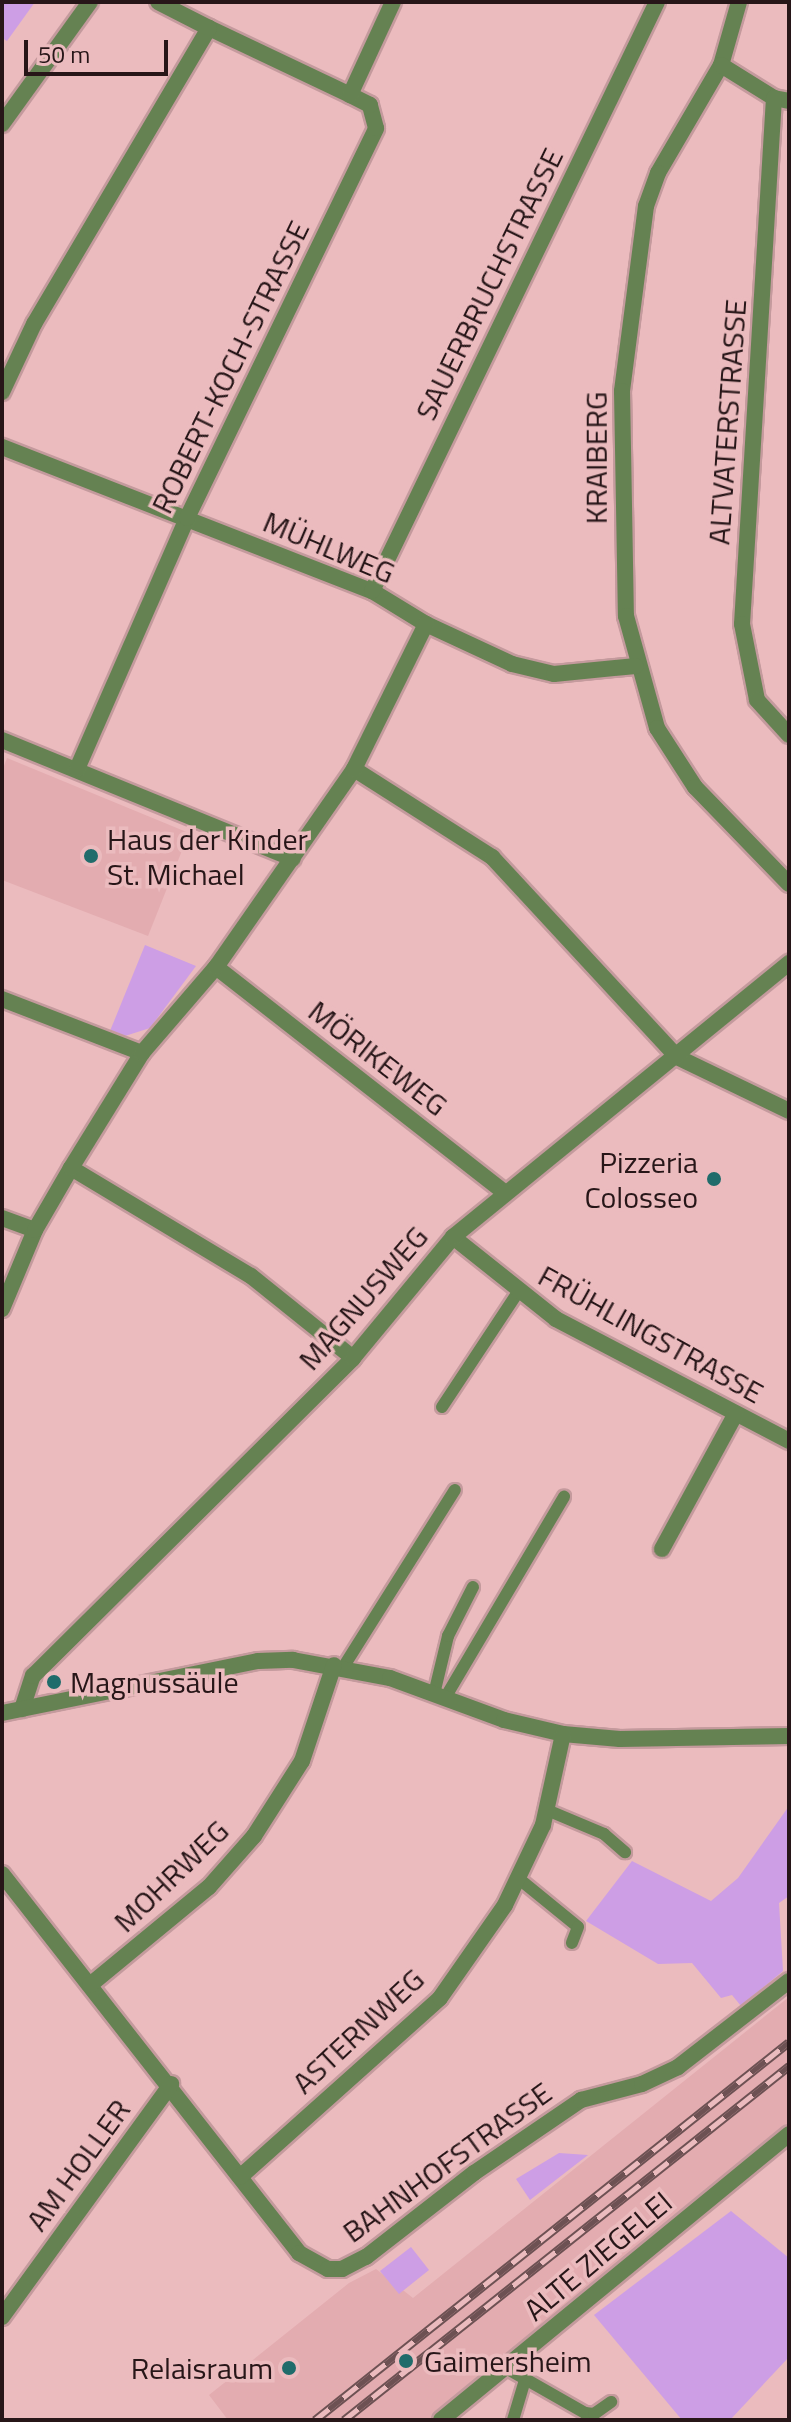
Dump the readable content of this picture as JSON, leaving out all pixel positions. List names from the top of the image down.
{
  "streets": {
    "street": [
      "SAUERBRUCHSTRASSE",
      "ROBERT-KOCH-STRASSE",
      "ALTVATERSTRASSE",
      "KRAIBERG",
      "MÜHLWEG",
      "MÖRIKEWEG",
      "MAGNUSWEG",
      "FRÜHLINGSTRASSE",
      "MOHRWEG",
      "ASTERNWEG",
      "BAHNHOFSTRASSE",
      "AM HOLLER",
      "ALTE ZIEGELEI"
    ]
  },
  "crossings": [
    ["SAUERBRUCHSTRASSE", "MÜHLWEG"],
    ["ROBERT-KOCH-STRASSE", "MÜHLWEG"],
    ["ALTVATERSTRASSE", "KRAIBERG"],
    ["KRAIBERG", "MÜHLWEG"],
    ["MÖRIKEWEG", "MAGNUSWEG"],
    ["MAGNUSWEG", "FRÜHLINGSTRASSE"],
    ["MOHRWEG", "BAHNHOFSTRASSE"],
    ["ASTERNWEG", "BAHNHOFSTRASSE"],
    ["BAHNHOFSTRASSE", "AM HOLLER"]
  ],
  "places": [
    "Haus der Kinder St. Michael",
    "Pizzeria Colosseo",
    "Magnussäule",
    "Gaimersheim",
    "Relaisraum"
  ],
  "scale_bar": "50 m"
}
